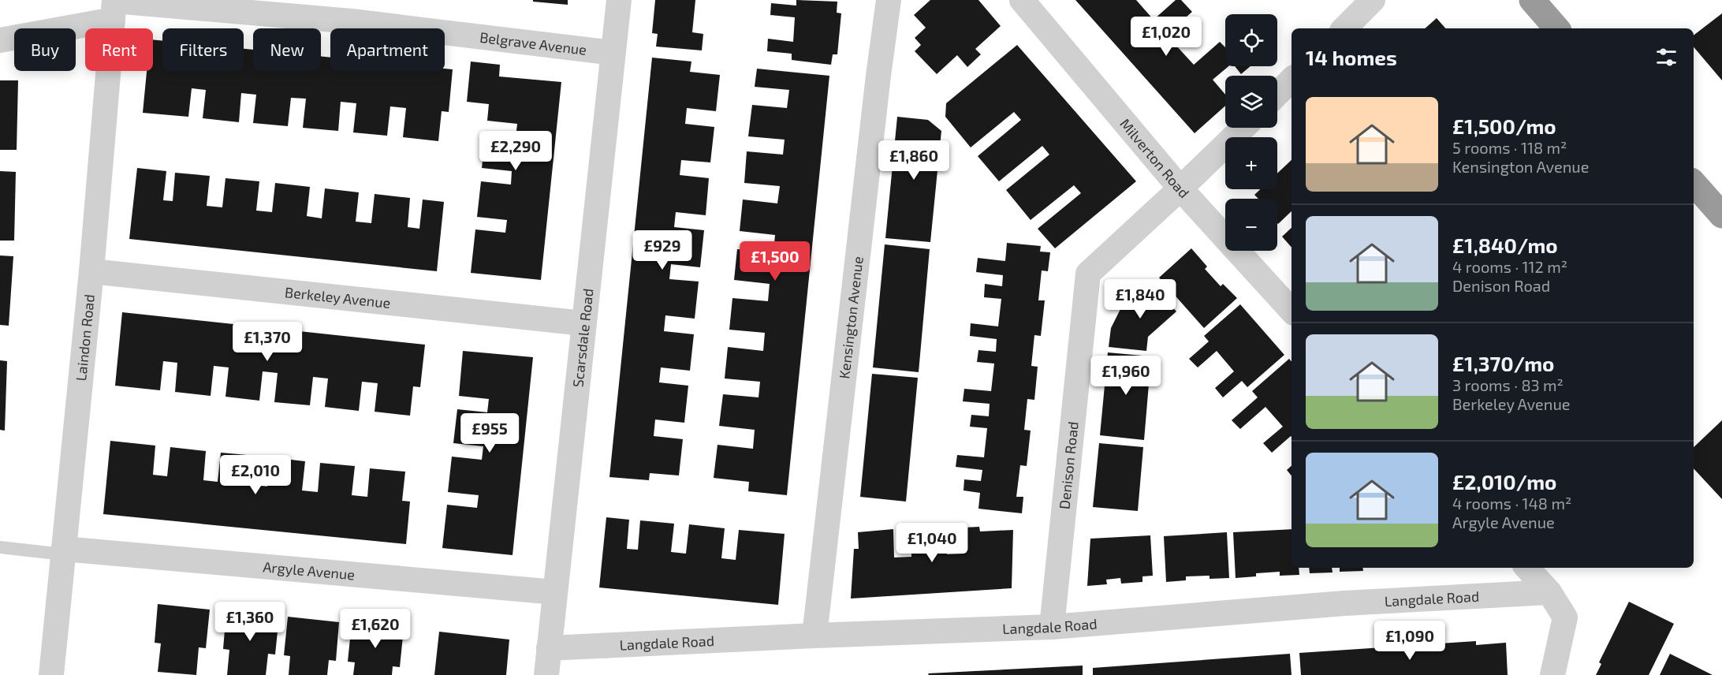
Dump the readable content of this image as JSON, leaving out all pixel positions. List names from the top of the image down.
{
  "streets": {
    "street": [
      "Belgrave Avenue",
      "Milverton Road",
      "Berkeley Avenue",
      "Kensington Avenue",
      "Laindon Road",
      "Scarsdale Road",
      "Denison Road",
      "Argyle Avenue",
      "Langdale Road"
    ]
  },
  "crossings": [
    ["Belgrave Avenue", "Laindon Road"],
    ["Belgrave Avenue", "Scarsdale Road"],
    ["Milverton Road", "Denison Road"],
    ["Berkeley Avenue", "Laindon Road"],
    ["Berkeley Avenue", "Scarsdale Road"],
    ["Kensington Avenue", "Langdale Road"],
    ["Laindon Road", "Argyle Avenue"],
    ["Scarsdale Road", "Argyle Avenue"],
    ["Scarsdale Road", "Langdale Road"],
    ["Denison Road", "Langdale Road"]
  ],
  "page": {
    "map_buttons": ["+", "−"],
    "price": [
      "£1,020",
      "£2,290",
      "£1,860",
      "£929",
      "£1,500",
      "£1,840",
      "£1,370",
      "£1,960",
      "£955",
      "£2,010",
      "£1,040",
      "£1,360",
      "£1,620",
      "£1,090"
    ],
    "chip": [
      "Buy",
      "Rent",
      "Filters",
      "New",
      "Apartment"
    ],
    "heading": "14 homes",
    "list": [
      {
        "name": "£1,500/mo",
        "note": "5 rooms · 118 m² · Kensington Avenue"
      },
      {
        "name": "£1,840/mo",
        "note": "4 rooms · 112 m² · Denison Road"
      },
      {
        "name": "£1,370/mo",
        "note": "3 rooms · 83 m² · Berkeley Avenue"
      },
      {
        "name": "£2,010/mo",
        "note": "4 rooms · 148 m² · Argyle Avenue"
      }
    ]
  }
}
